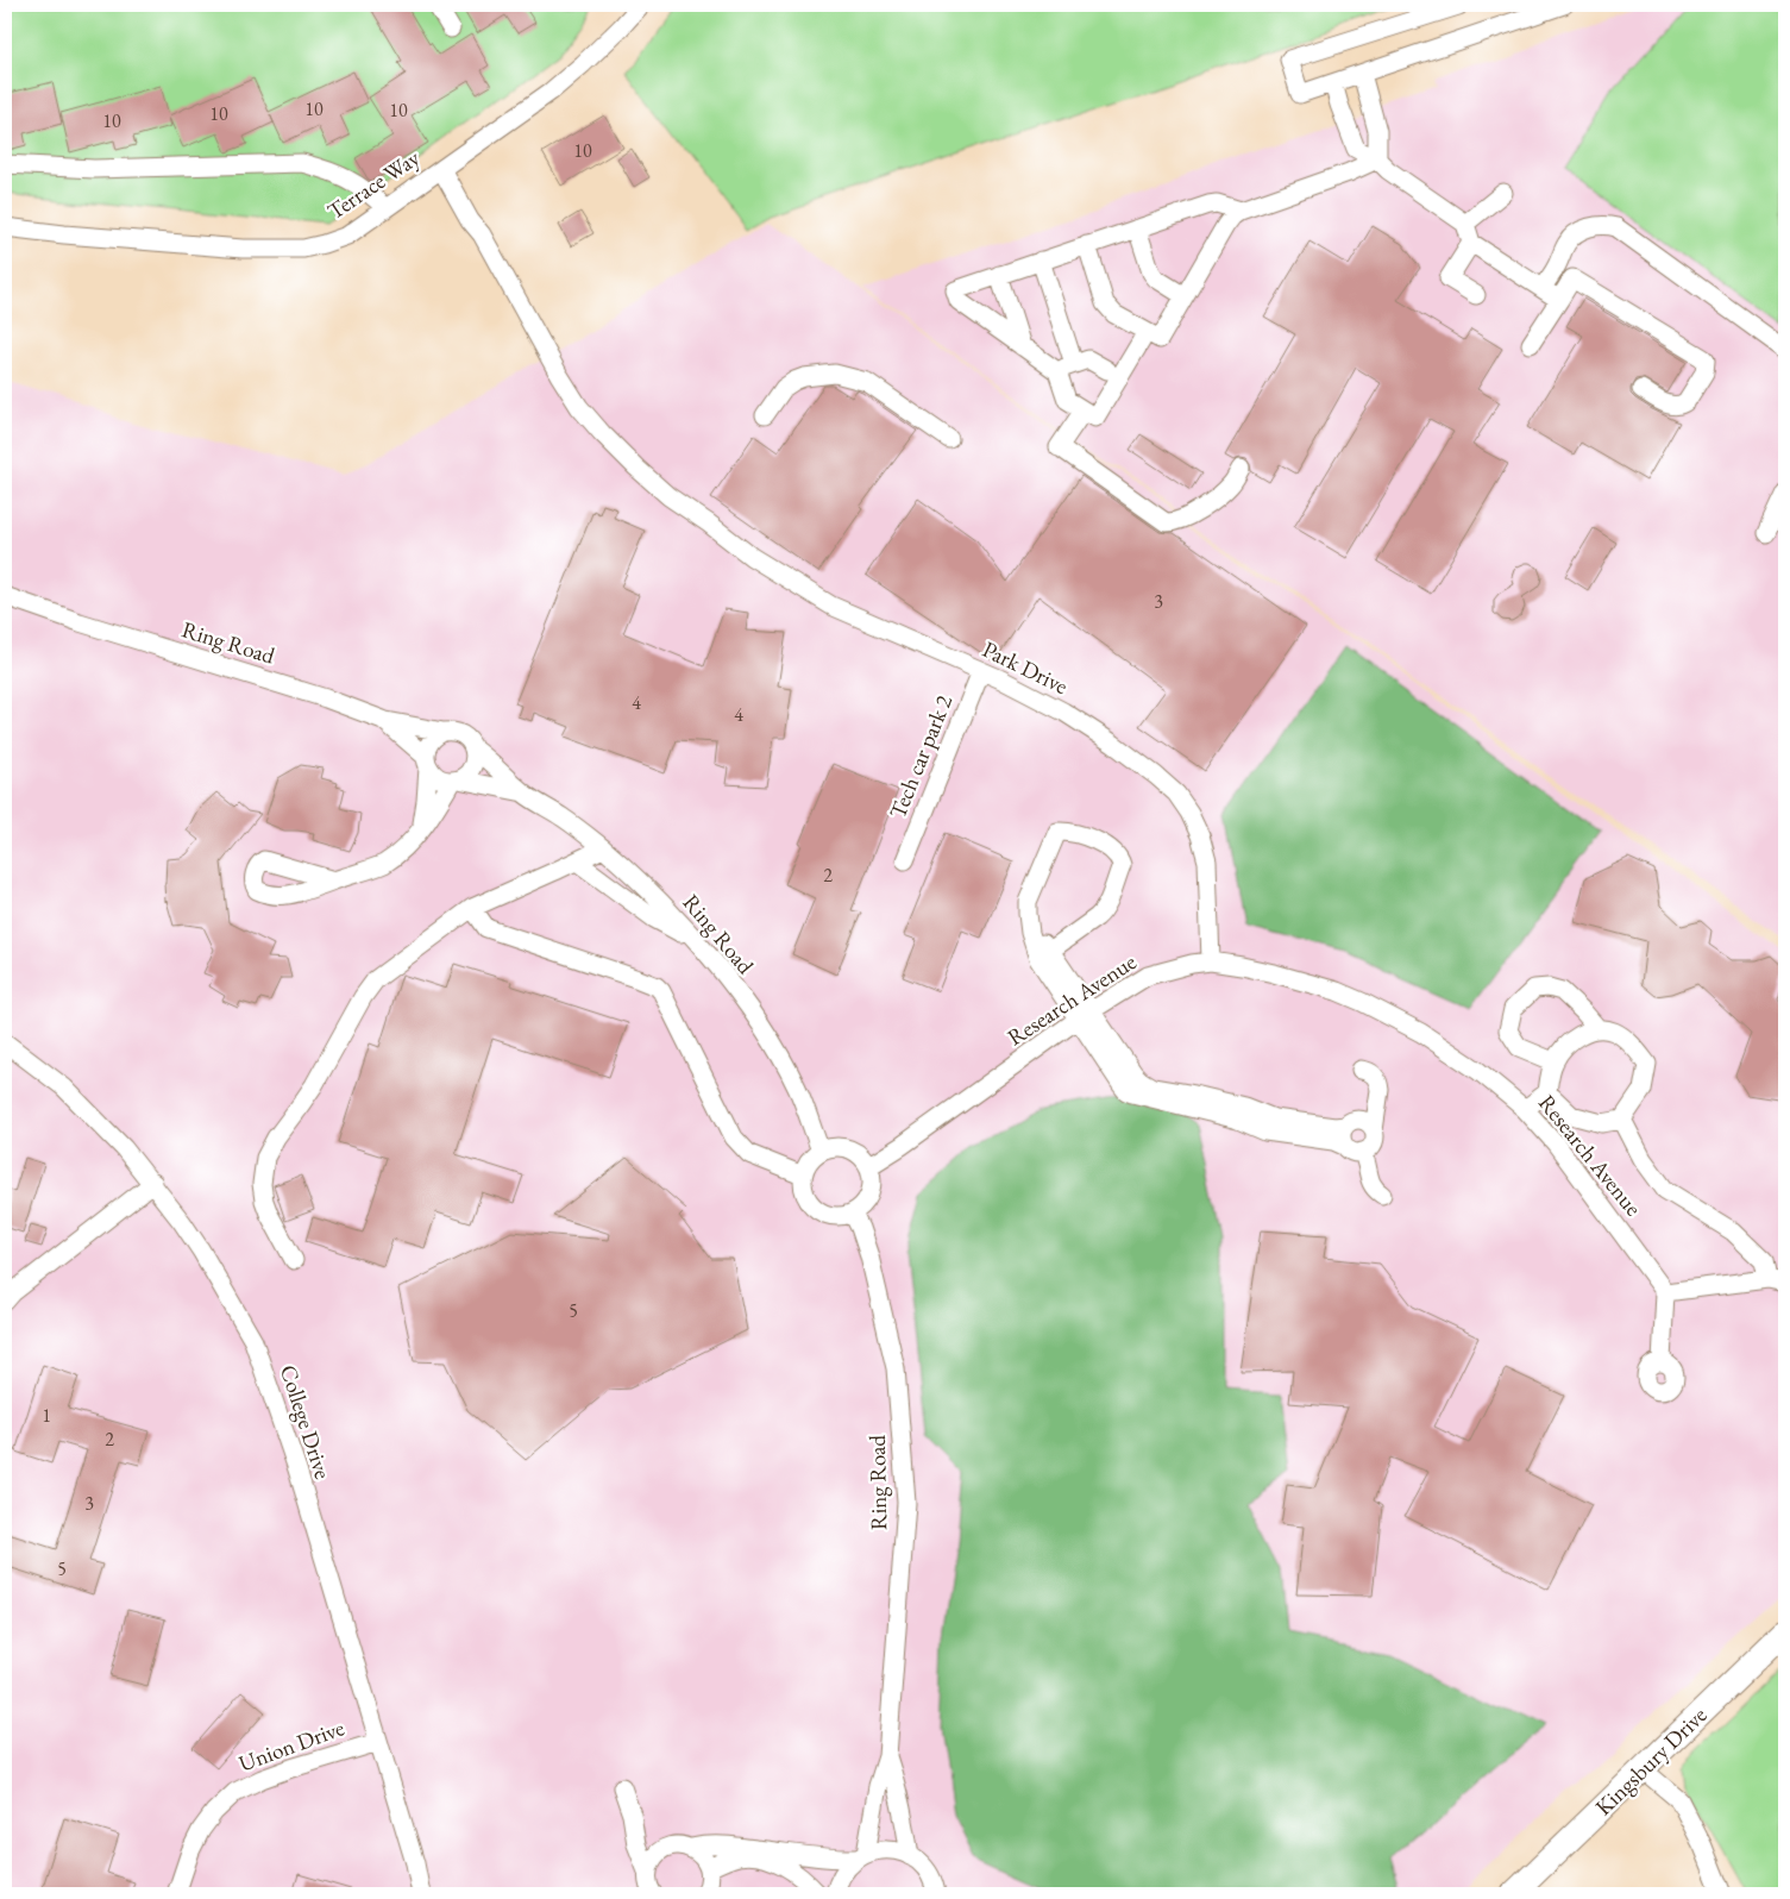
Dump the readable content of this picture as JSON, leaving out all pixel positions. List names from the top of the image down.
{
  "streets": {
    "main road": ["Kingsbury Drive"],
    "street": [
      "Terrace Way",
      "Ring Road",
      "Park Drive",
      "Tech car park 2",
      "Research Avenue",
      "College Drive",
      "Union Drive"
    ]
  },
  "crossings": [
    ["Terrace Way", "Park Drive"],
    ["Ring Road", "Research Avenue"],
    ["Park Drive", "Tech car park 2"],
    ["Park Drive", "Research Avenue"],
    ["College Drive", "Union Drive"]
  ],
  "house_numbers": [
    "10",
    "10",
    "10",
    "10",
    "10",
    "3",
    "4",
    "4",
    "2",
    "5",
    "1",
    "2",
    "3",
    "5"
  ]
}
